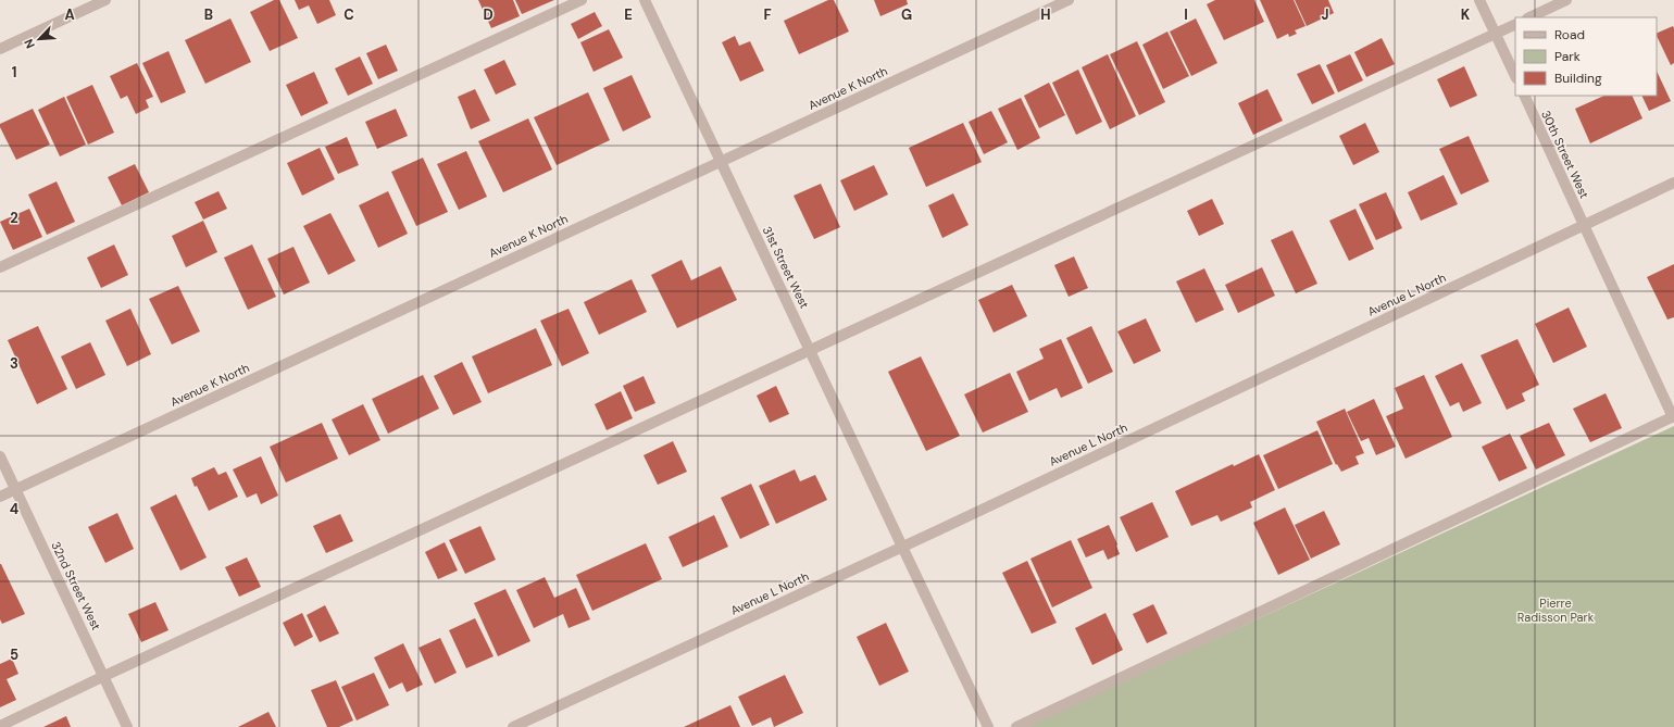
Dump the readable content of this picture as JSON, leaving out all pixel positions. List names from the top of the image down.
{
  "streets": {
    "street": [
      "Avenue K North",
      "30th Street West",
      "31st Street West",
      "Avenue L North",
      "32nd Street West"
    ]
  },
  "crossings": [
    ["Avenue K North", "31st Street West"],
    ["Avenue K North", "32nd Street West"],
    ["30th Street West", "Avenue L North"],
    ["31st Street West", "Avenue L North"]
  ],
  "parks": ["Pierre Radisson Park"],
  "legend": ["Road", "Park", "Building"],
  "north": "bottom left",
  "grid": {
    "columns": [
      "A",
      "B",
      "C",
      "D",
      "E",
      "F",
      "G",
      "H",
      "I",
      "J",
      "K"
    ],
    "rows": [
      "1",
      "2",
      "3",
      "4",
      "5"
    ]
  }
}
